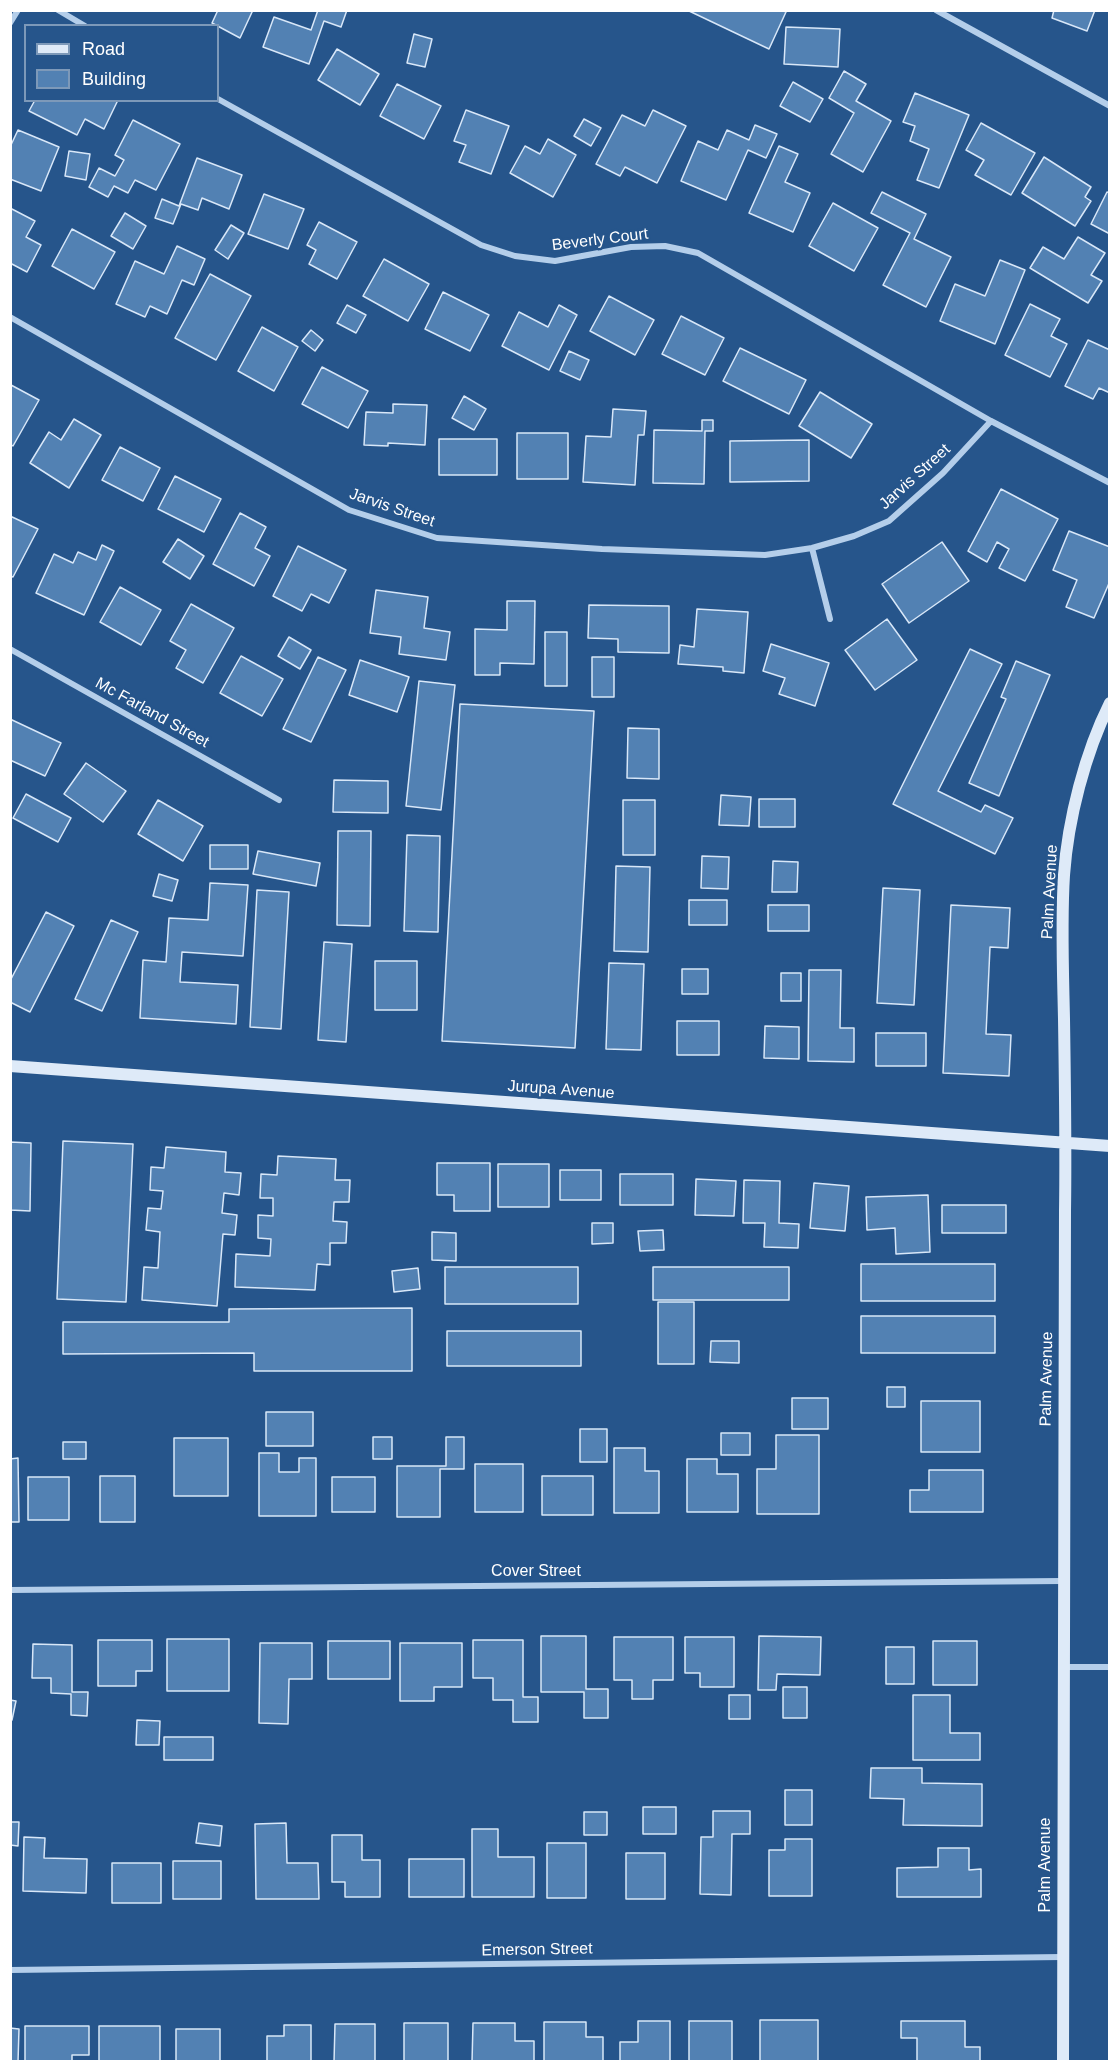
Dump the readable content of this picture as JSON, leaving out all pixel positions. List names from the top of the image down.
{
  "streets": {
    "street": [
      "Beverly Court",
      "Jarvis Street",
      "Mc Farland Street",
      "Palm Avenue",
      "Jurupa Avenue",
      "Cover Street",
      "Emerson Street"
    ]
  },
  "crossings": [
    ["Beverly Court", "Jarvis Street"],
    ["Palm Avenue", "Jurupa Avenue"],
    ["Palm Avenue", "Cover Street"],
    ["Palm Avenue", "Emerson Street"]
  ],
  "legend": ["Road", "Building"]
}
